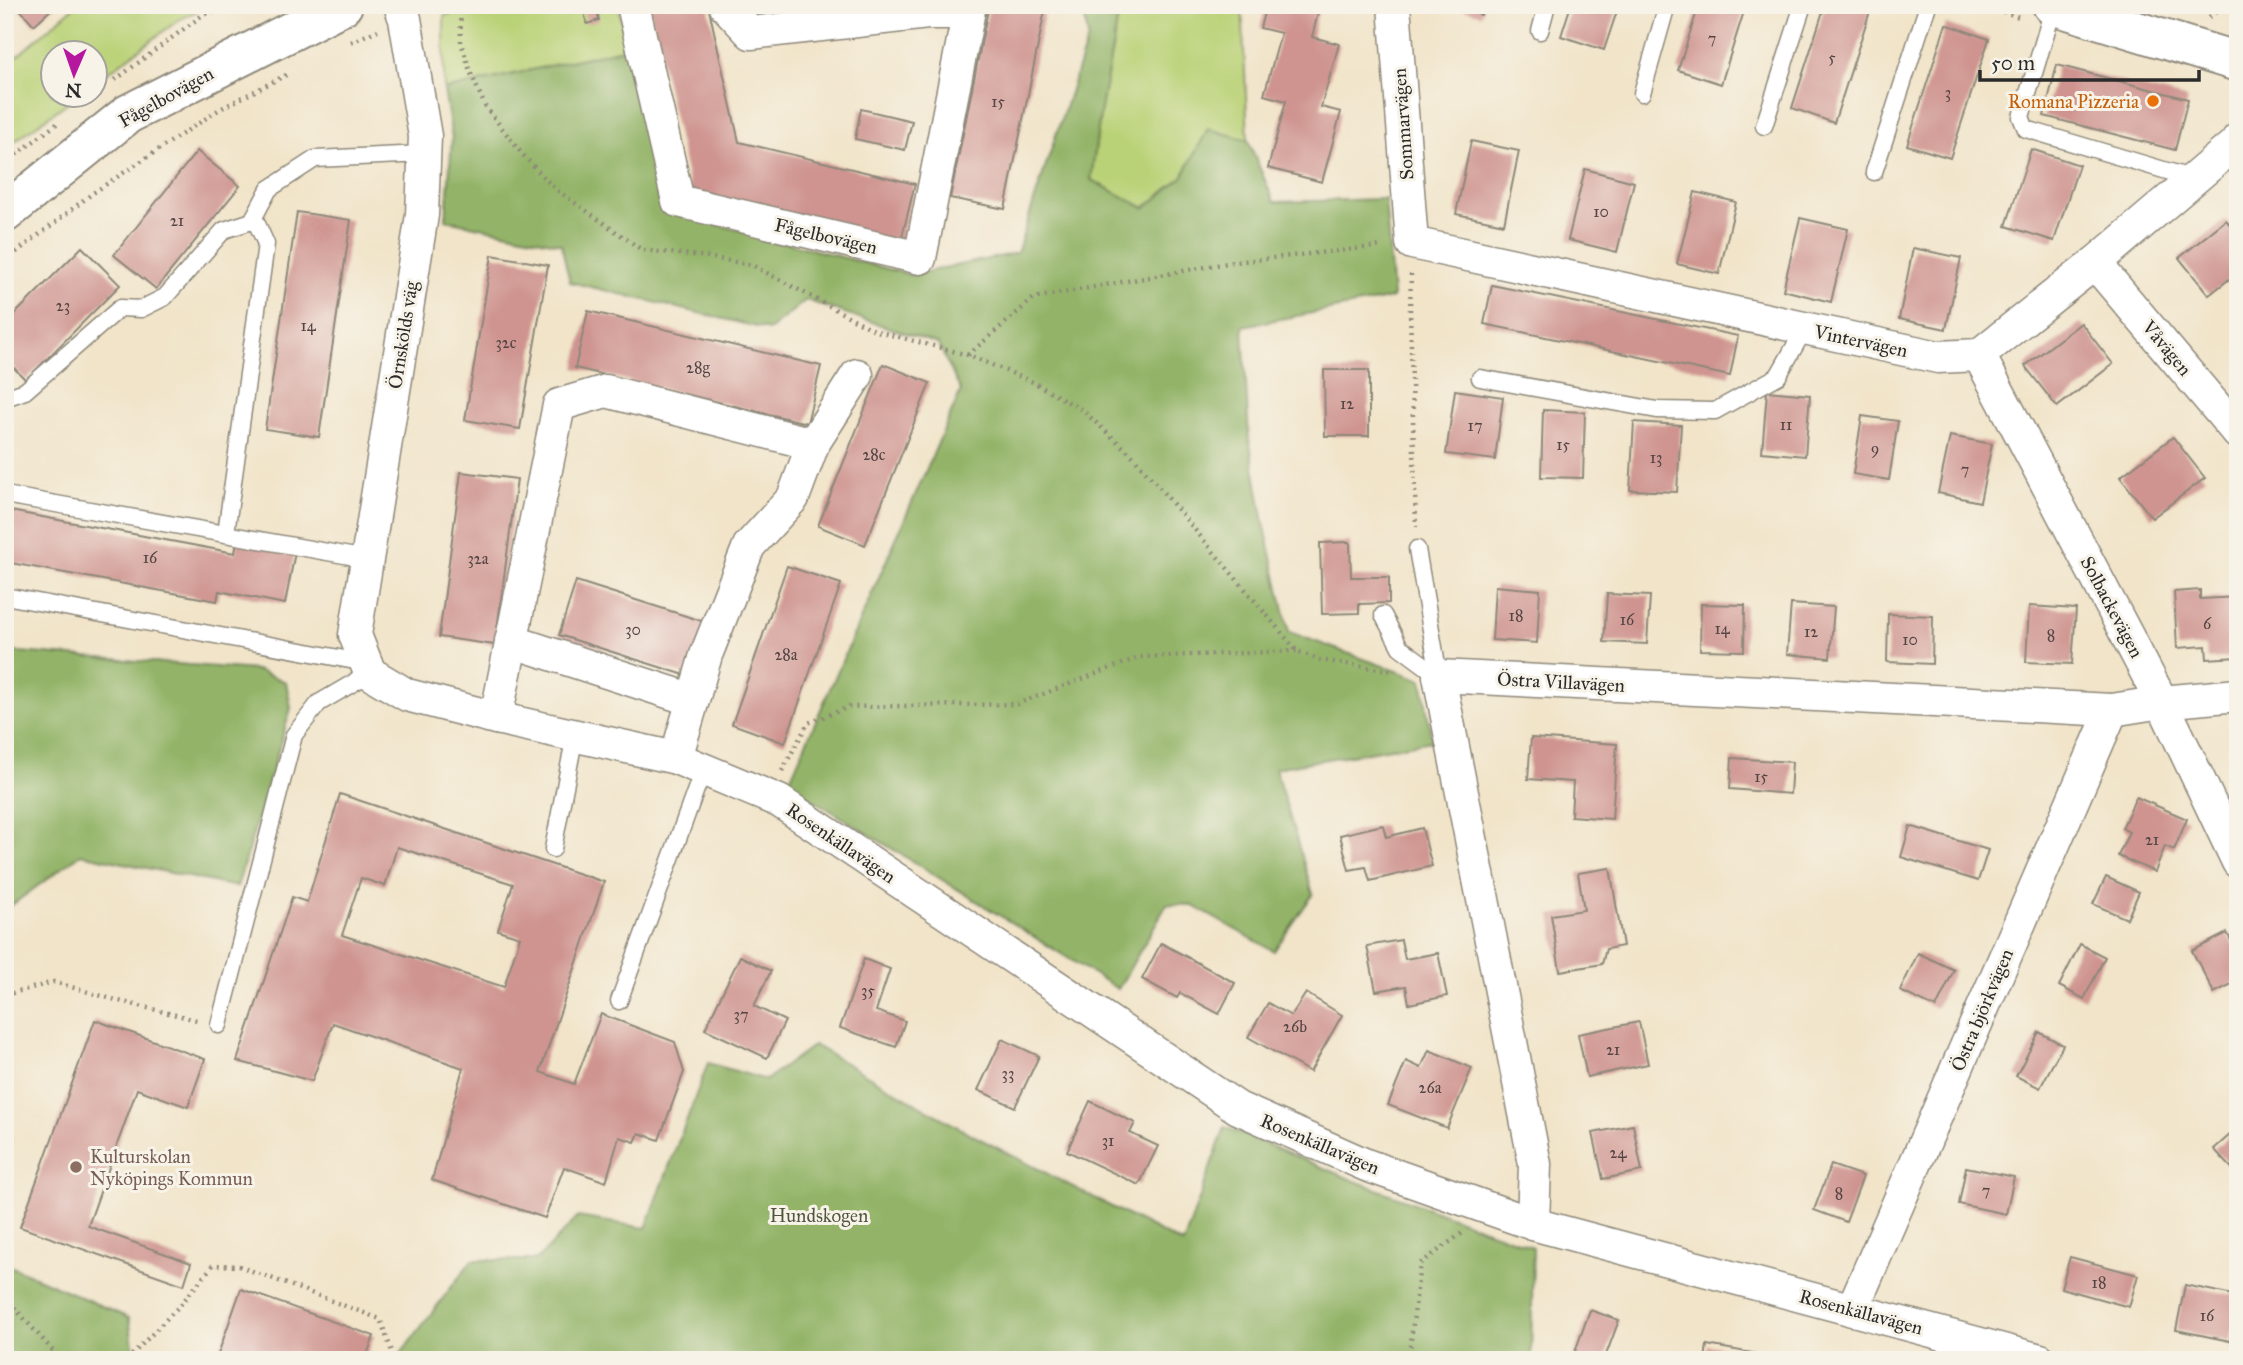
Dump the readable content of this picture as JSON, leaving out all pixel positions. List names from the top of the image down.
{
  "streets": {
    "street": [
      "Fågelbovägen",
      "Sommarvägen",
      "Örnskölds väg",
      "Vintervägen",
      "Våvägen",
      "Solbackevägen",
      "Östra Villavägen",
      "Rosenkällavägen",
      "Östra björkvägen"
    ]
  },
  "crossings": [
    ["Sommarvägen", "Vintervägen"],
    ["Örnskölds väg", "Rosenkällavägen"],
    ["Vintervägen", "Solbackevägen"],
    ["Solbackevägen", "Östra Villavägen"],
    ["Östra Villavägen", "Östra björkvägen"],
    ["Rosenkällavägen", "Östra björkvägen"]
  ],
  "parks": ["Hundskogen"],
  "places": ["Romana Pizzeria", "Kulturskolan Nyköpings Kommun"],
  "house_numbers": [
    "7",
    "5",
    "3",
    "15",
    "10",
    "21",
    "23",
    "14",
    "32c",
    "28g",
    "12",
    "11",
    "17",
    "15",
    "9",
    "28c",
    "13",
    "7",
    "16",
    "32a",
    "18",
    "16",
    "6",
    "14",
    "30",
    "12",
    "8",
    "10",
    "28a",
    "15",
    "21",
    "35",
    "37",
    "26b",
    "21",
    "33",
    "26a",
    "31",
    "24",
    "7",
    "8",
    "18",
    "16"
  ],
  "scale_bar": "50 m",
  "north": "bottom"
}
